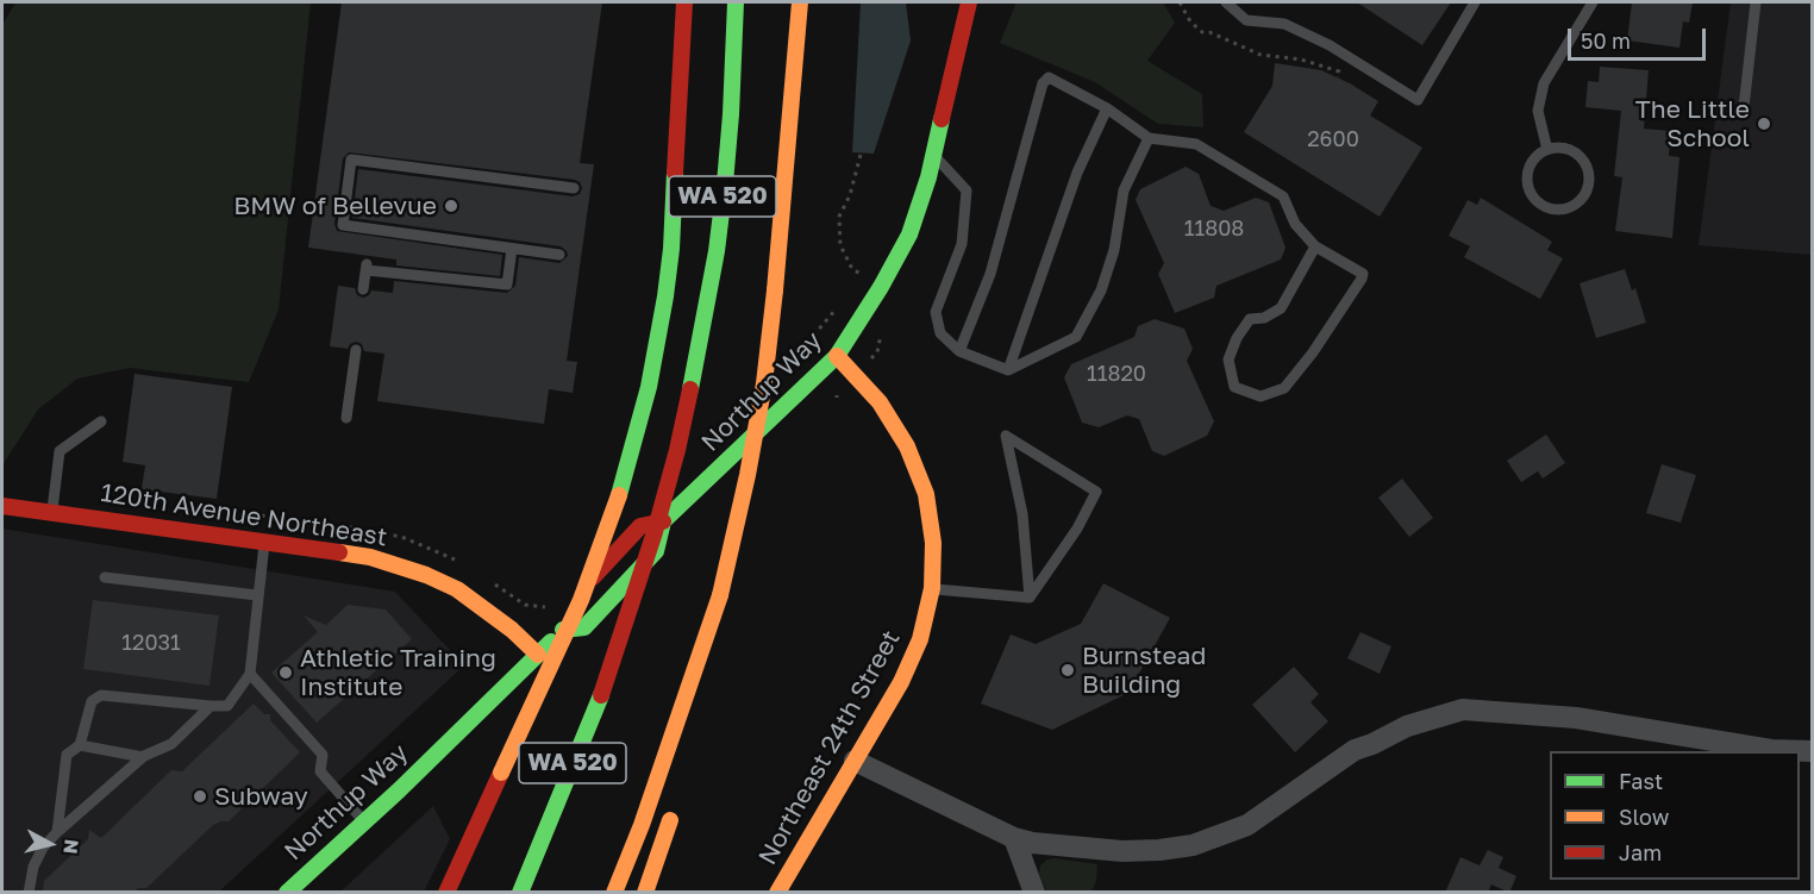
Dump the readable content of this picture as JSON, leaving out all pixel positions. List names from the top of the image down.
{
  "streets": {
    "main road": [
      "WA 520",
      "Northup Way",
      "120th Avenue Northeast",
      "Northeast 24th Street"
    ]
  },
  "crossings": [
    ["Northup Way", "120th Avenue Northeast"],
    ["Northup Way", "Northeast 24th Street"]
  ],
  "places": [
    "The Little School",
    "BMW of Bellevue",
    "Burnstead Building",
    "Athletic Training Institute",
    "Subway"
  ],
  "house_numbers": [
    "2600",
    "11808",
    "11820",
    "12031"
  ],
  "legend": ["Fast", "Slow", "Jam"],
  "scale_bar": "50 m",
  "north": "right"
}
